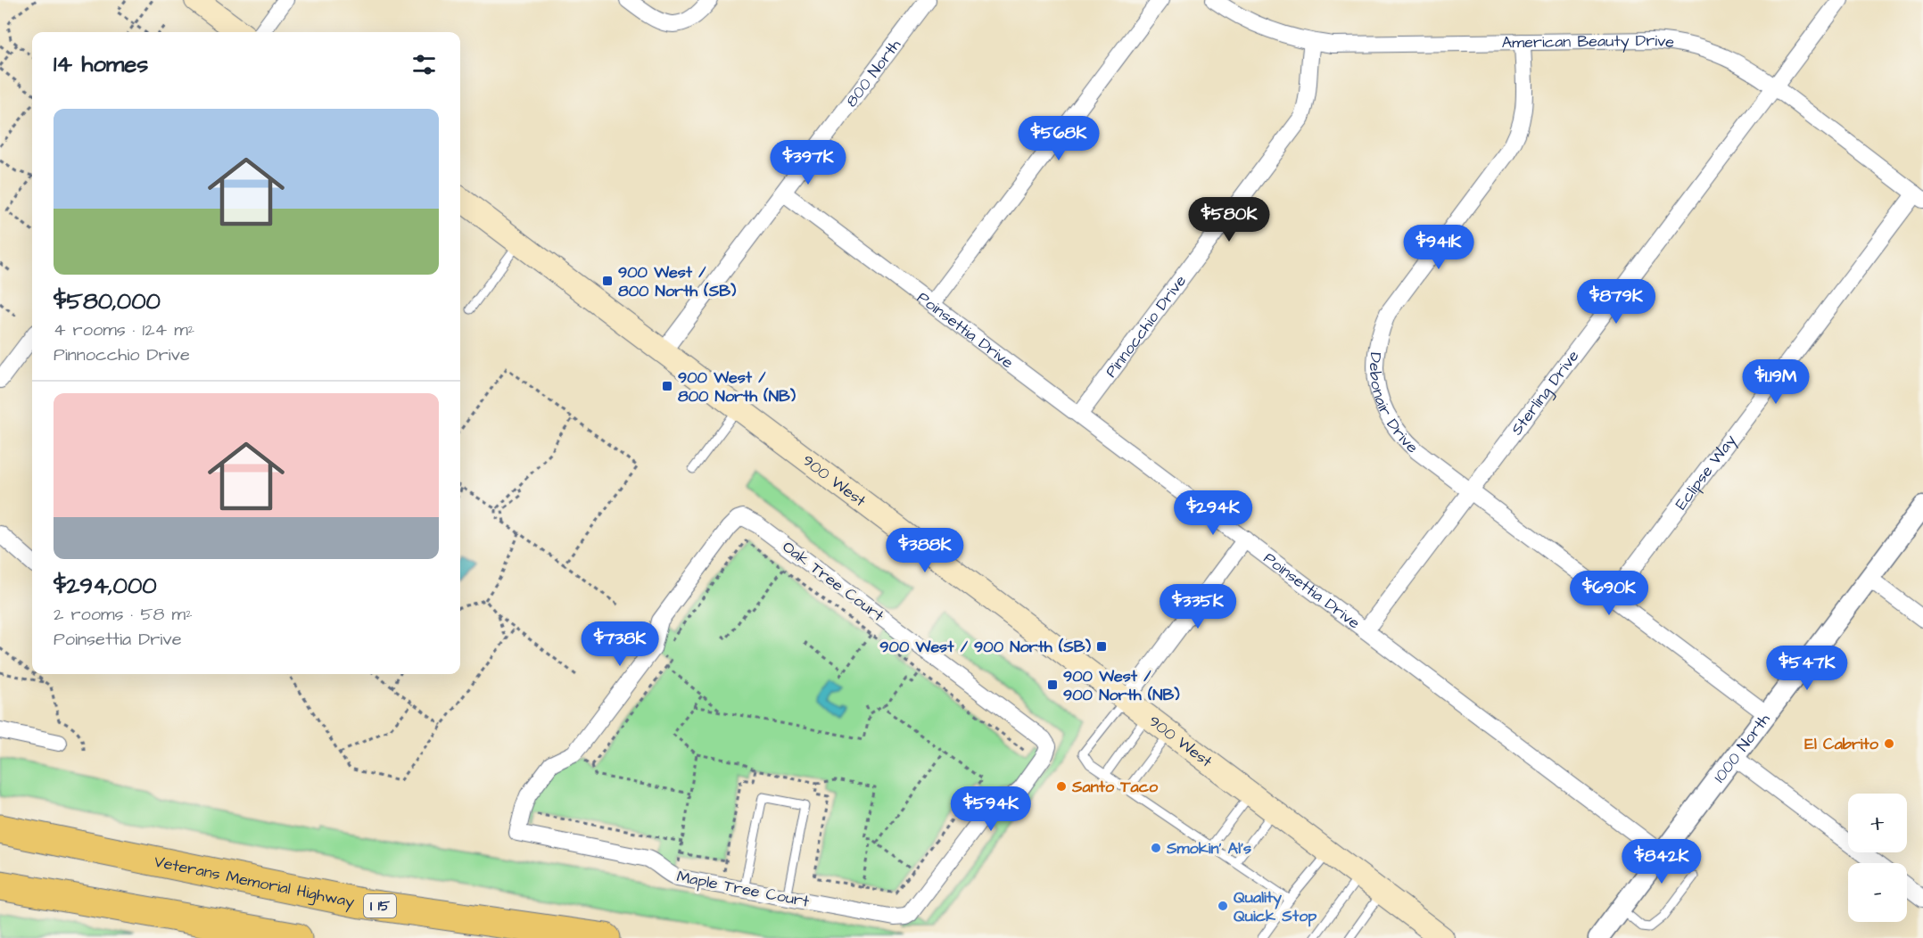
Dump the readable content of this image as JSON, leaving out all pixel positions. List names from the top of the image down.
{
  "streets": {
    "highway": ["Veterans Memorial Highway", "I 15"],
    "main road": ["900 West"],
    "street": [
      "American Beauty Drive",
      "800 North",
      "Pinnocchio Drive",
      "Poinsettia Drive",
      "Sterling Drive",
      "Debonair Drive",
      "Eclipse Way",
      "Oak Tree Court",
      "1000 North",
      "Maple Tree Court"
    ]
  },
  "crossings": [
    ["American Beauty Drive", "Pinnocchio Drive"],
    ["American Beauty Drive", "Sterling Drive"],
    ["American Beauty Drive", "Debonair Drive"],
    ["American Beauty Drive", "Eclipse Way"],
    ["800 North", "Poinsettia Drive"],
    ["800 North", "900 West"],
    ["Pinnocchio Drive", "Poinsettia Drive"],
    ["Poinsettia Drive", "Sterling Drive"],
    ["Poinsettia Drive", "1000 North"],
    ["Sterling Drive", "Debonair Drive"],
    ["Debonair Drive", "Eclipse Way"],
    ["Debonair Drive", "1000 North"],
    ["Oak Tree Court", "Maple Tree Court"]
  ],
  "places": {
    "transit": [
      "900 West / 800 North (SB)",
      "900 West / 800 North (NB)",
      "900 West / 900 North (SB)",
      "900 West / 900 North (NB)"
    ],
    "other": [
      "El Cabrito",
      "Santo Taco",
      "Smokin' Al's",
      "Quality Quick Stop"
    ]
  },
  "page": {
    "heading": "14 homes",
    "list": [
      {
        "name": "$580,000",
        "note": "4 rooms · 124 m² · Pinnocchio Drive"
      },
      {
        "name": "$294,000",
        "note": "2 rooms · 58 m² · Poinsettia Drive"
      }
    ],
    "price": [
      "$568K",
      "$397K",
      "$580K",
      "$941K",
      "$879K",
      "$1.19M",
      "$294K",
      "$388K",
      "$690K",
      "$335K",
      "$738K",
      "$547K",
      "$594K",
      "$842K"
    ],
    "map_buttons": ["+", "−"]
  }
}
